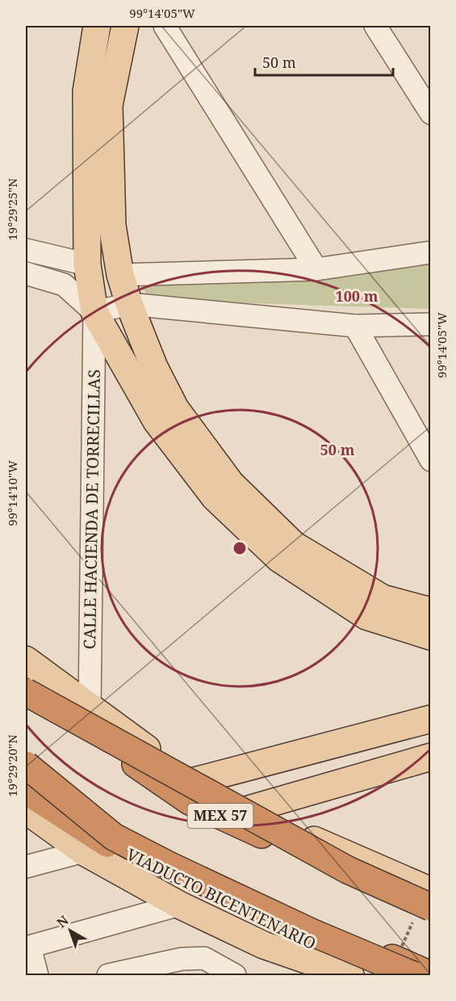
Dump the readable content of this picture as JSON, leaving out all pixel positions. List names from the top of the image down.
{
  "streets": {
    "highway": ["MEX 57", "VIADUCTO BICENTENARIO"],
    "street": ["CALLE HACIENDA DE TORRECILLAS"]
  },
  "scale_bar": "50 m",
  "north": "top left",
  "coordinates": [
    "99°14'05\"W",
    "19°29'25\"N",
    "99°14'10\"W",
    "19°29'20\"N"
  ],
  "rings": ["100 m", "50 m"]
}
